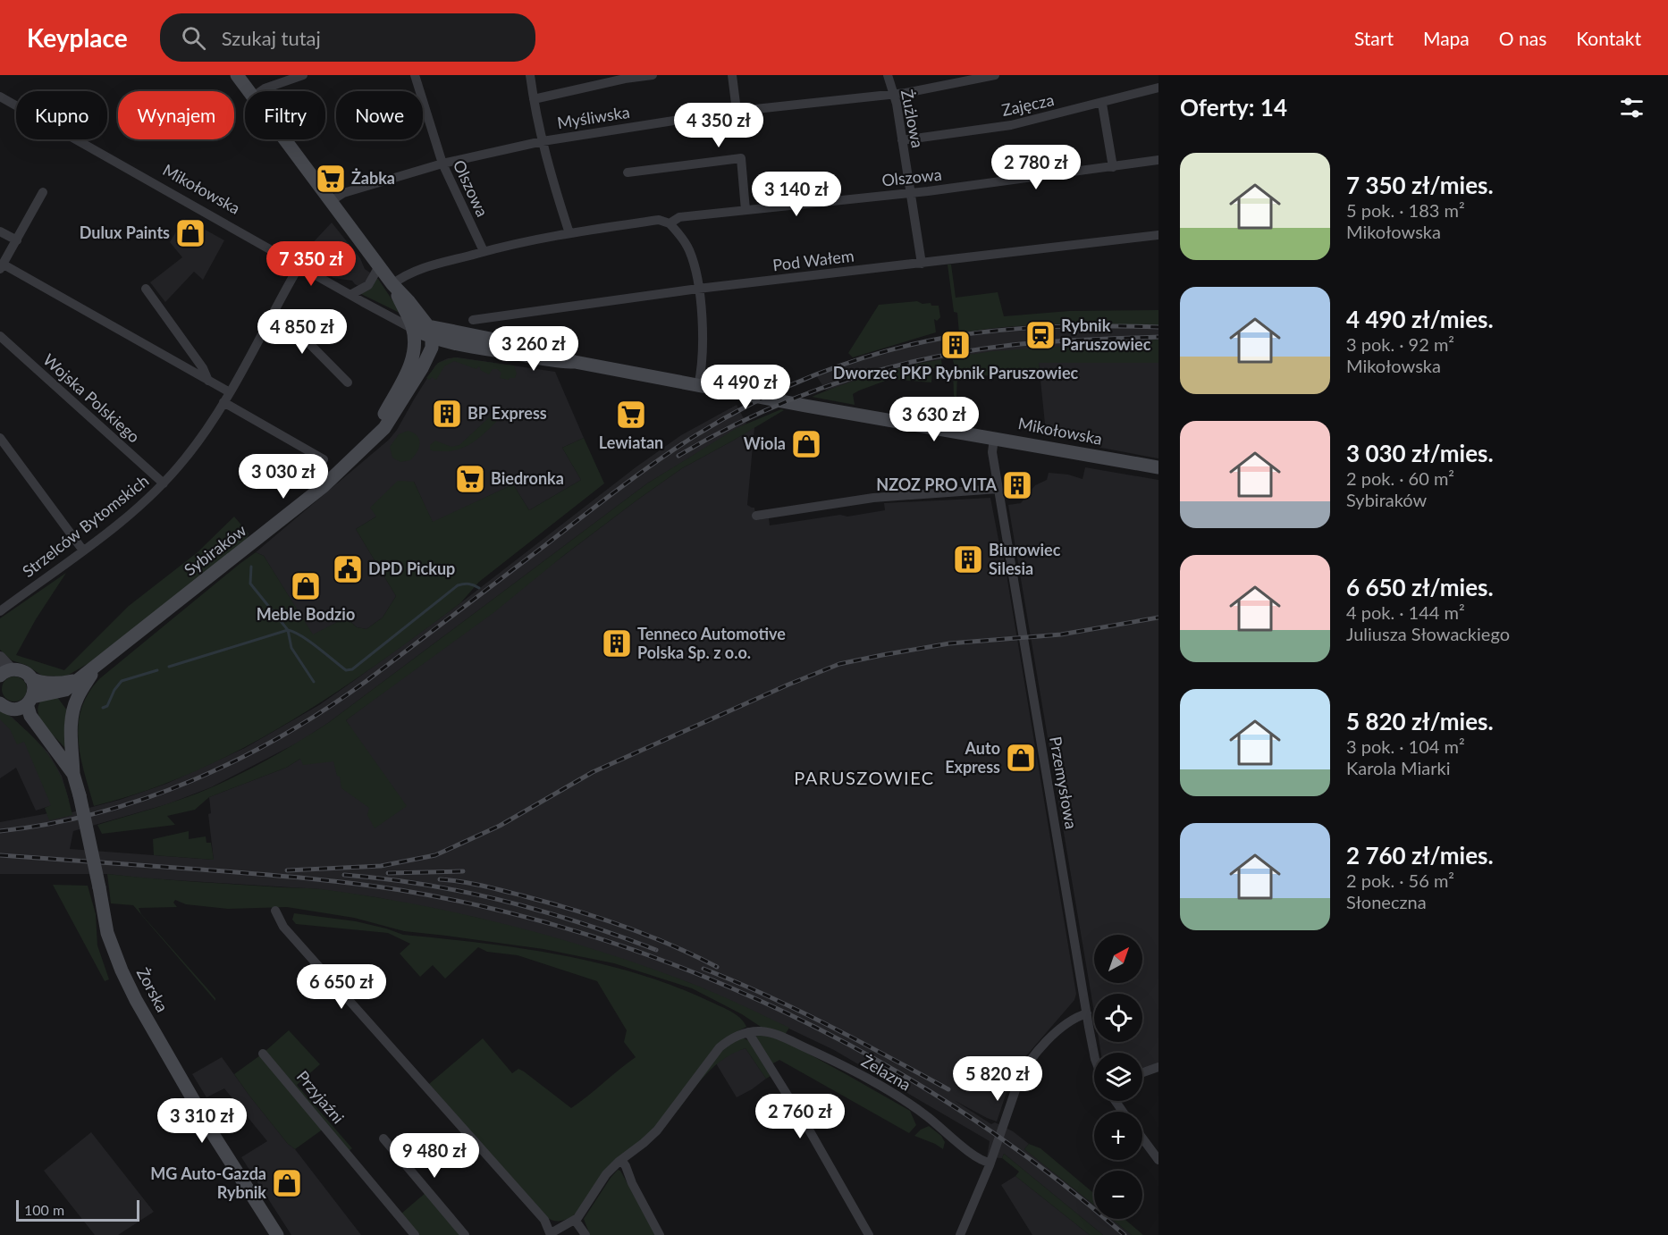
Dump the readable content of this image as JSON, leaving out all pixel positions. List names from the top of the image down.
{
  "streets": {
    "main road": ["Mikołowska", "Sybiraków", "Żorska"],
    "street": [
      "Zajęcza",
      "Myśliwska",
      "Żużlowa",
      "Olszowa",
      "Pod Wałem",
      "Wojska Polskiego",
      "Strzelców Bytomskich",
      "Przemysłowa",
      "Żelazna",
      "Przyjaźni"
    ]
  },
  "crossings": [
    ["Zajęcza", "Żużlowa"],
    ["Myśliwska", "Żużlowa"],
    ["Myśliwska", "Olszowa"],
    ["Żużlowa", "Olszowa"],
    ["Żużlowa", "Pod Wałem"],
    ["Mikołowska", "Strzelców Bytomskich"],
    ["Mikołowska", "Sybiraków"],
    ["Mikołowska", "Przemysłowa"],
    ["Wojska Polskiego", "Strzelców Bytomskich"],
    ["Sybiraków", "Żorska"]
  ],
  "districts": ["PARUSZOWIEC"],
  "places": {
    "supermarket": ["Żabka", "Lewiatan", "Biedronka"],
    "shop": [
      "Dulux Paints",
      "Wiola",
      "Meble Bodzio",
      "Auto Express",
      "MG Auto-Gazda Rybnik"
    ],
    "station": ["Rybnik Paruszowiec"],
    "building": [
      "Dworzec PKP Rybnik Paruszowiec",
      "BP Express",
      "NZOZ PRO VITA",
      "Biurowiec Silesia",
      "Tenneco Automotive Polska Sp. z o.o."
    ],
    "public building": ["DPD Pickup"]
  },
  "scale_bar": "100 m",
  "north": "top right",
  "page": {
    "header": "Keyplace",
    "search": "Szukaj tutaj",
    "nav": [
      "Start",
      "Mapa",
      "O nas",
      "Kontakt"
    ],
    "heading": "Oferty: 14",
    "chip": [
      "Kupno",
      "Wynajem",
      "Filtry",
      "Nowe"
    ],
    "price": [
      "4 350 zł",
      "2 780 zł",
      "3 140 zł",
      "7 350 zł",
      "4 850 zł",
      "3 260 zł",
      "4 490 zł",
      "3 630 zł",
      "3 030 zł",
      "6 650 zł",
      "5 820 zł",
      "2 760 zł",
      "3 310 zł",
      "9 480 zł"
    ],
    "list": [
      {
        "name": "7 350 zł/mies.",
        "note": "5 pok. · 183 m² · Mikołowska"
      },
      {
        "name": "4 490 zł/mies.",
        "note": "3 pok. · 92 m² · Mikołowska"
      },
      {
        "name": "3 030 zł/mies.",
        "note": "2 pok. · 60 m² · Sybiraków"
      },
      {
        "name": "6 650 zł/mies.",
        "note": "4 pok. · 144 m² · Juliusza Słowackiego"
      },
      {
        "name": "5 820 zł/mies.",
        "note": "3 pok. · 104 m² · Karola Miarki"
      },
      {
        "name": "2 760 zł/mies.",
        "note": "2 pok. · 56 m² · Słoneczna"
      }
    ],
    "map_buttons": ["+", "−"],
    "scale": "100 m"
  }
}
